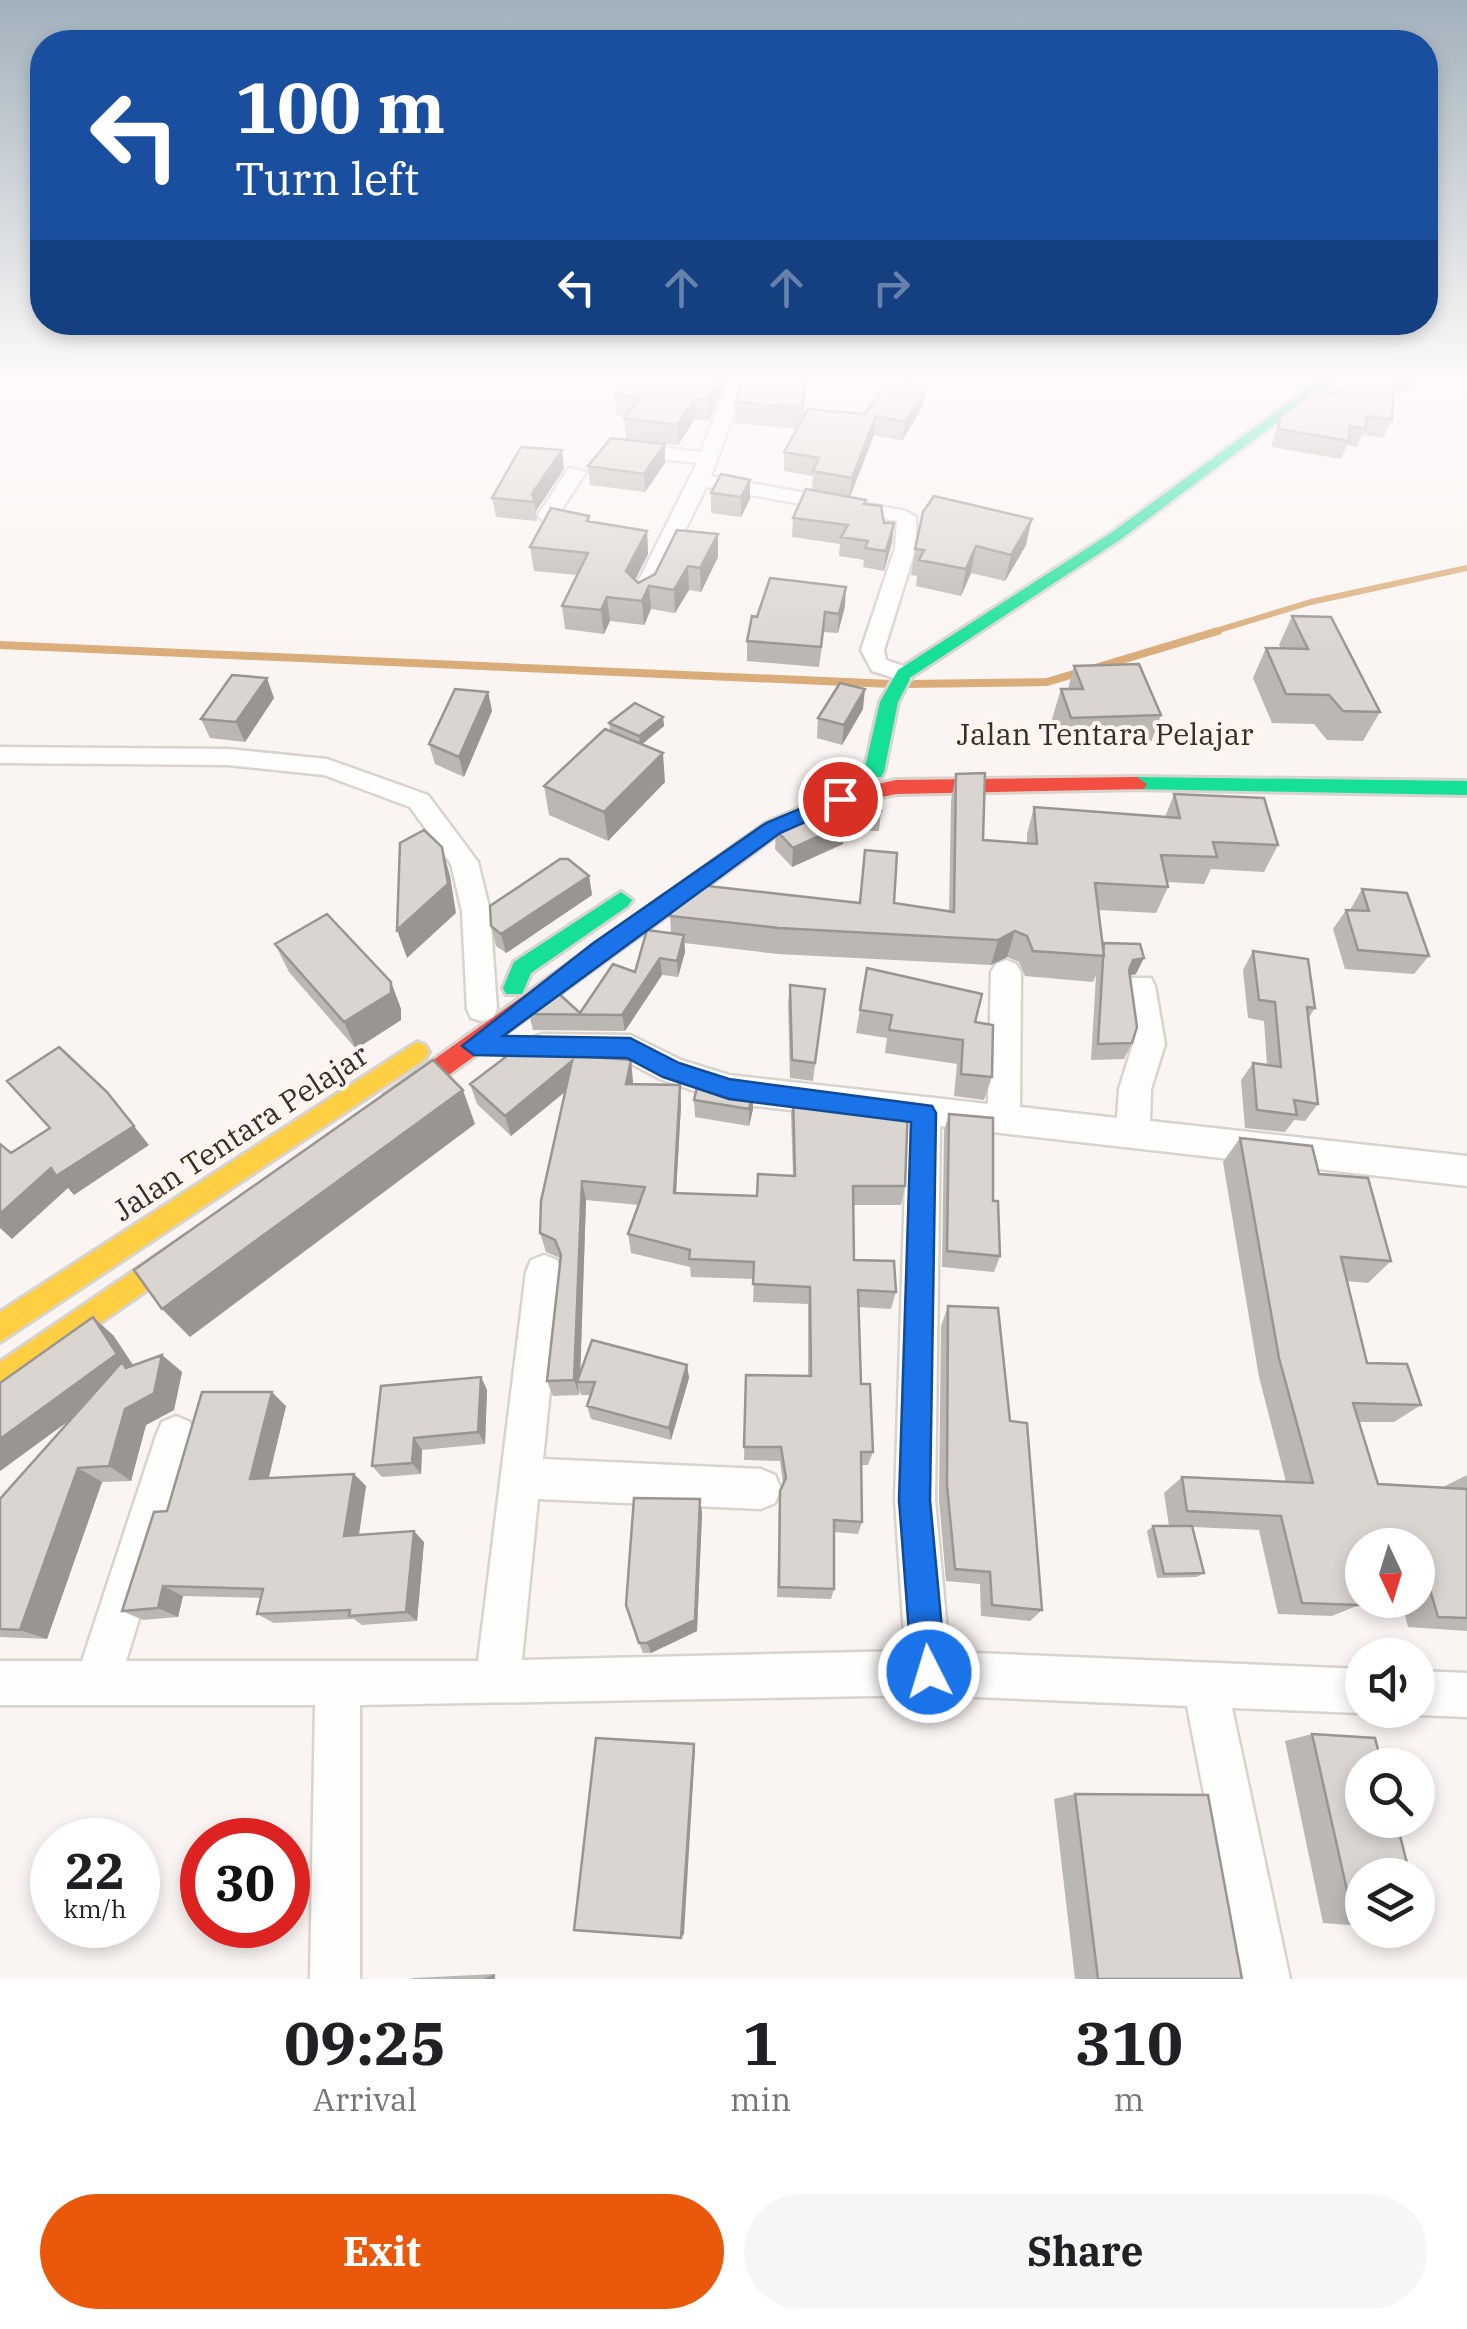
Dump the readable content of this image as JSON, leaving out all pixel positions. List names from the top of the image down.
{
  "streets": {
    "main road": ["Jalan Tentara Pelajar"]
  },
  "north": "bottom",
  "page": {
    "turn": ["100 m", "Turn left"],
    "speed": "22 km/h",
    "limit": "30",
    "eta": [
      "09:25",
      "Arrival",
      "1",
      "min",
      "310",
      "m"
    ],
    "buttons": ["Exit", "Share"]
  }
}
